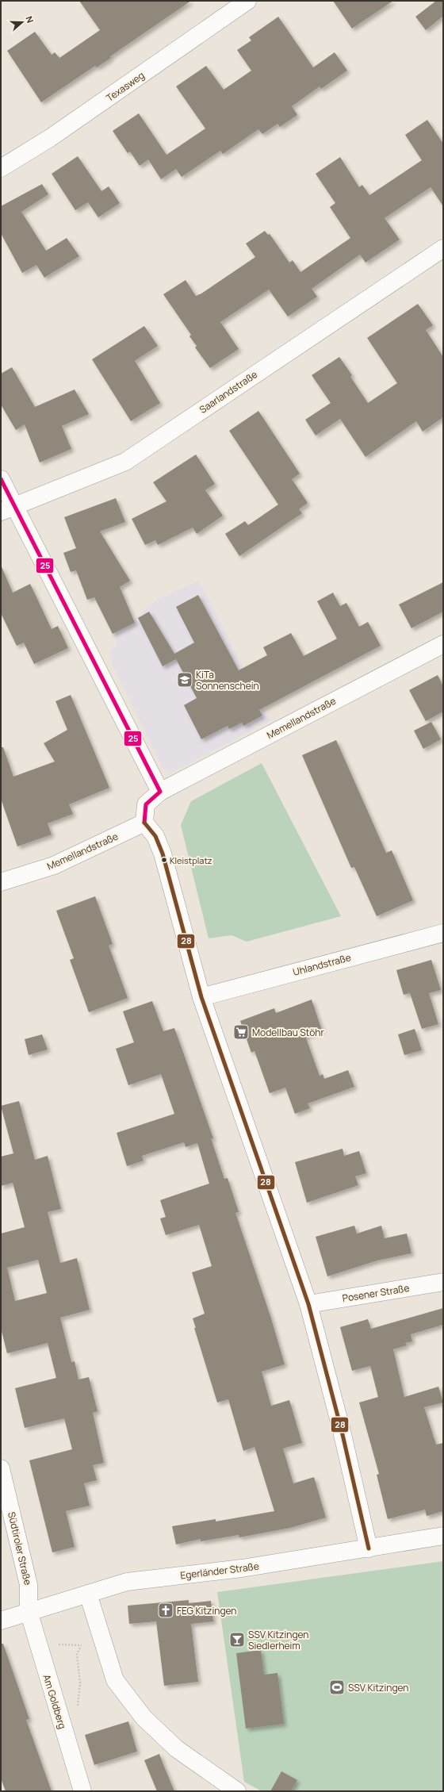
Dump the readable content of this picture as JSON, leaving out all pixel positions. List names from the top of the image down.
{
  "streets": {
    "street": [
      "Texasweg",
      "Saarlandstraße",
      "Memellandstraße",
      "Uhlandstraße",
      "Posener Straße",
      "Südtiroler Straße",
      "Egerländer Straße",
      "Am Goldberg"
    ]
  },
  "crossings": [
    ["Südtiroler Straße", "Egerländer Straße"],
    ["Südtiroler Straße", "Am Goldberg"],
    ["Egerländer Straße", "Am Goldberg"]
  ],
  "places": {
    "school or university": ["KiTa Sonnenschein"],
    "other": ["Kleistplatz"],
    "supermarket": ["Modellbau Stöhr"],
    "church": ["FEG Kitzingen"],
    "bar": ["SSV Kitzingen Siedlerheim"],
    "sports": ["SSV Kitzingen"]
  },
  "lines": ["transit line 25", "transit line 28"],
  "north": "right"
}
